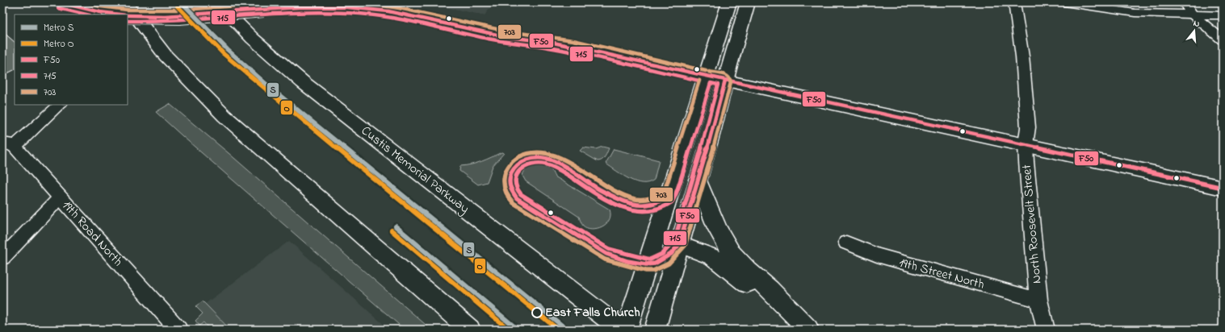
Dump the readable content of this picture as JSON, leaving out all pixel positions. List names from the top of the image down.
{
  "streets": {
    "main road": ["Custis Memorial Parkway"],
    "street": ["North Roosevelt Street", "19th Road North", "19th Street North"]
  },
  "crossings": [
    ["North Roosevelt Street", "19th Street North"]
  ],
  "places": ["East Falls Church"],
  "lines": [
    "metro line S",
    "transit line F50",
    "transit line 703",
    "metro line O",
    "transit line 715"
  ],
  "legend": [
    "Metro S",
    "Metro O",
    "F50",
    "715",
    "703"
  ],
  "north": "top"
}
